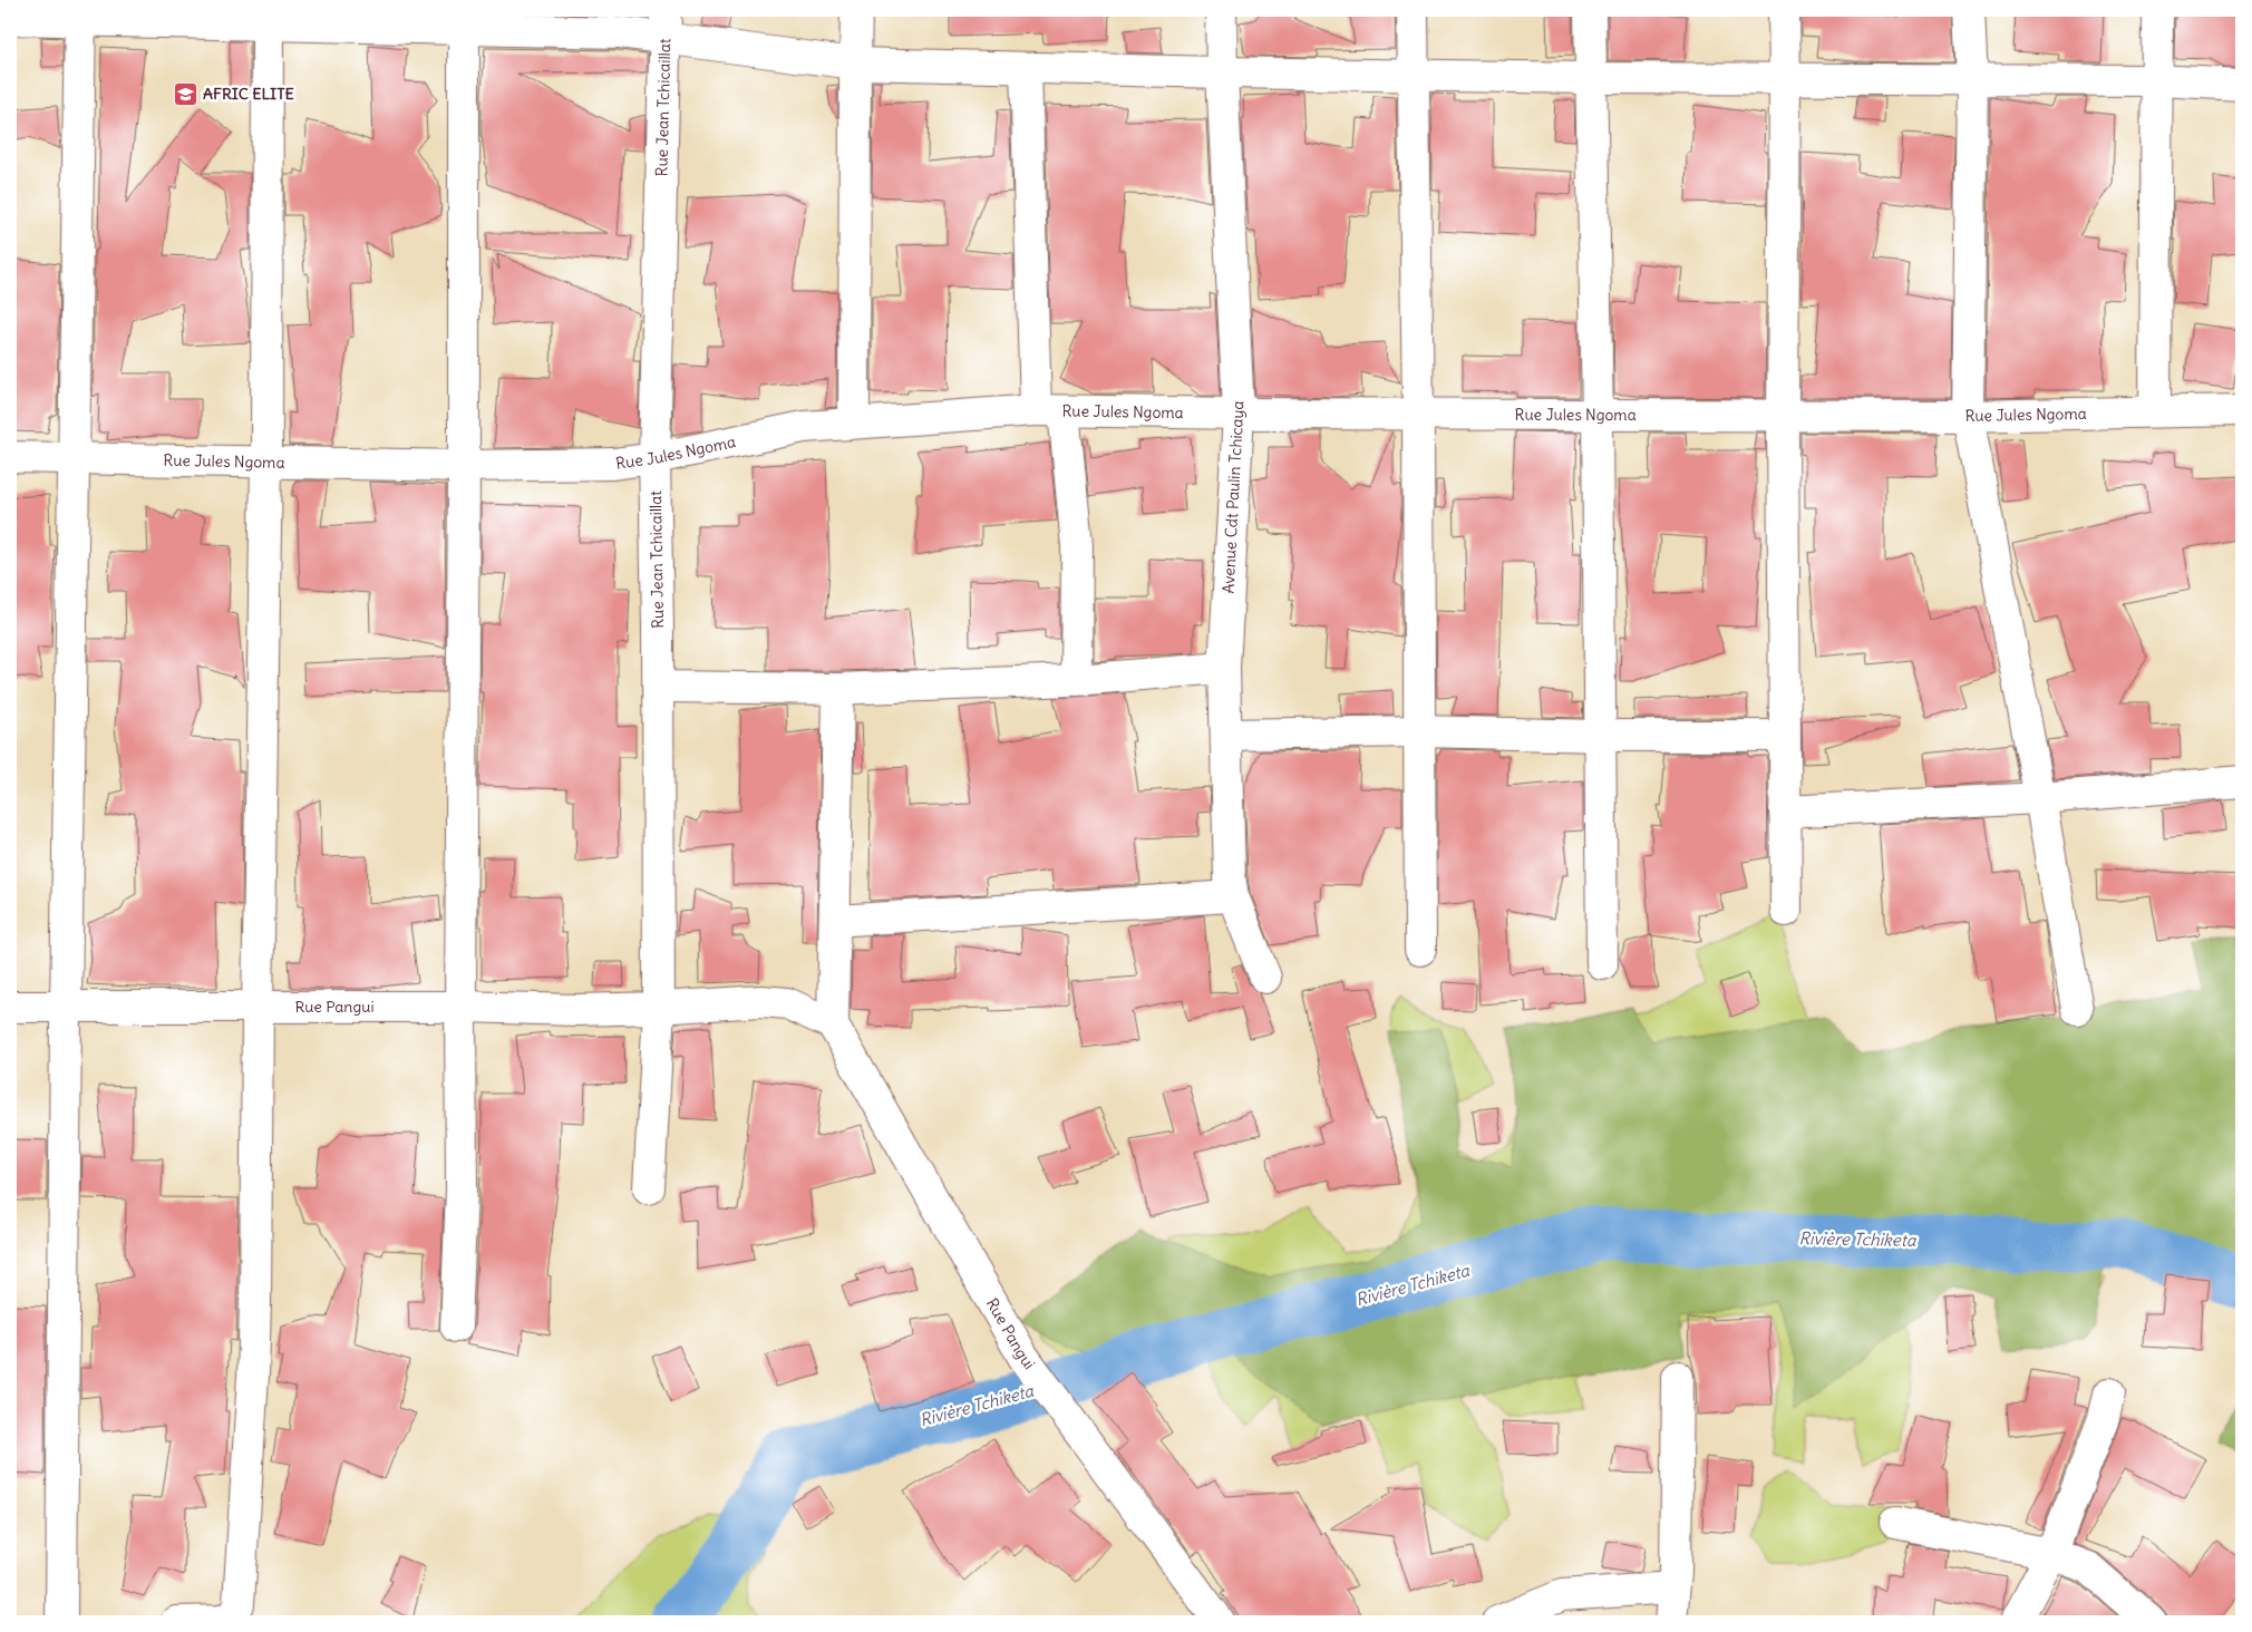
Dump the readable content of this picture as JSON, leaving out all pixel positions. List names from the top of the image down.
{
  "streets": {
    "street": [
      "Rue Jean Tchicaillat",
      "Rue Jules Ngoma",
      "Avenue Cdt Paulin Tchicaya",
      "Rue Pangui"
    ]
  },
  "crossings": [
    ["Rue Jean Tchicaillat", "Rue Jules Ngoma"],
    ["Rue Jean Tchicaillat", "Rue Pangui"],
    ["Rue Jules Ngoma", "Avenue Cdt Paulin Tchicaya"]
  ],
  "water": ["Rivière Tchiketa"],
  "places": {
    "school or university": ["AFRIC ELITE"]
  }
}
